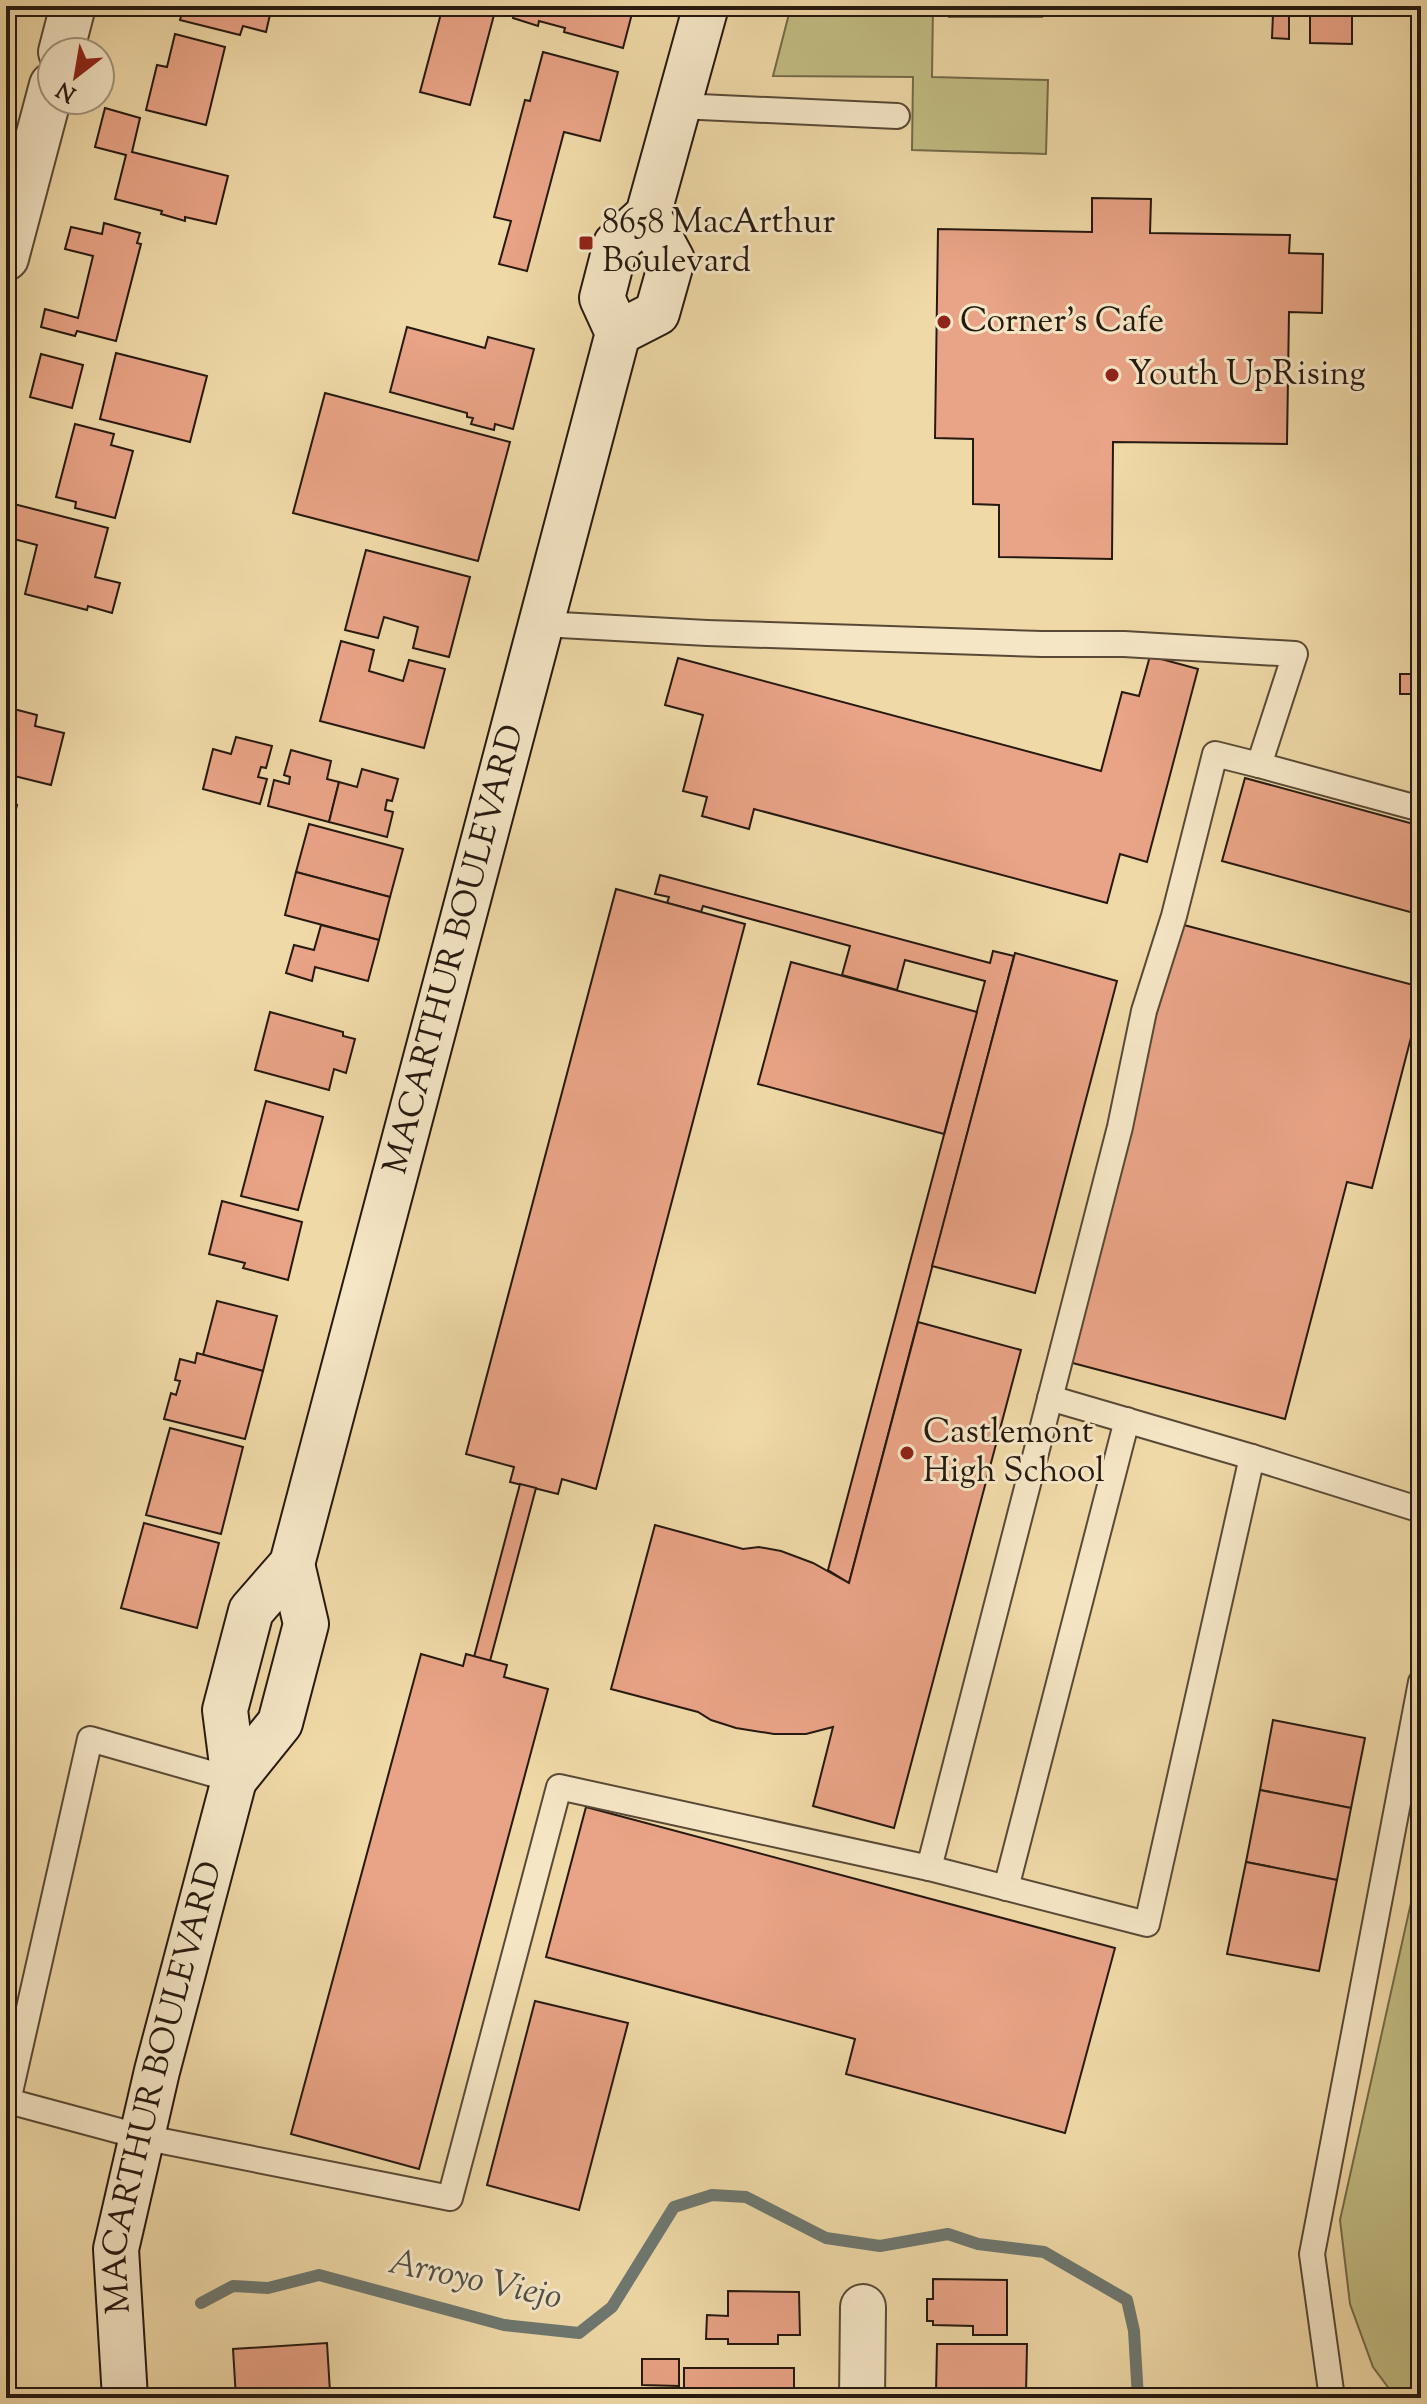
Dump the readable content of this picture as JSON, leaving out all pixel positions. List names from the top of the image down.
{
  "streets": {
    "main road": ["MACARTHUR BOULEVARD"]
  },
  "water": ["Arroyo Viejo"],
  "places": {
    "transit": ["8658 MacArthur Boulevard"],
    "other": ["Corner's Cafe", "Youth UpRising", "Castlemont High School"]
  },
  "north": "bottom left"
}
